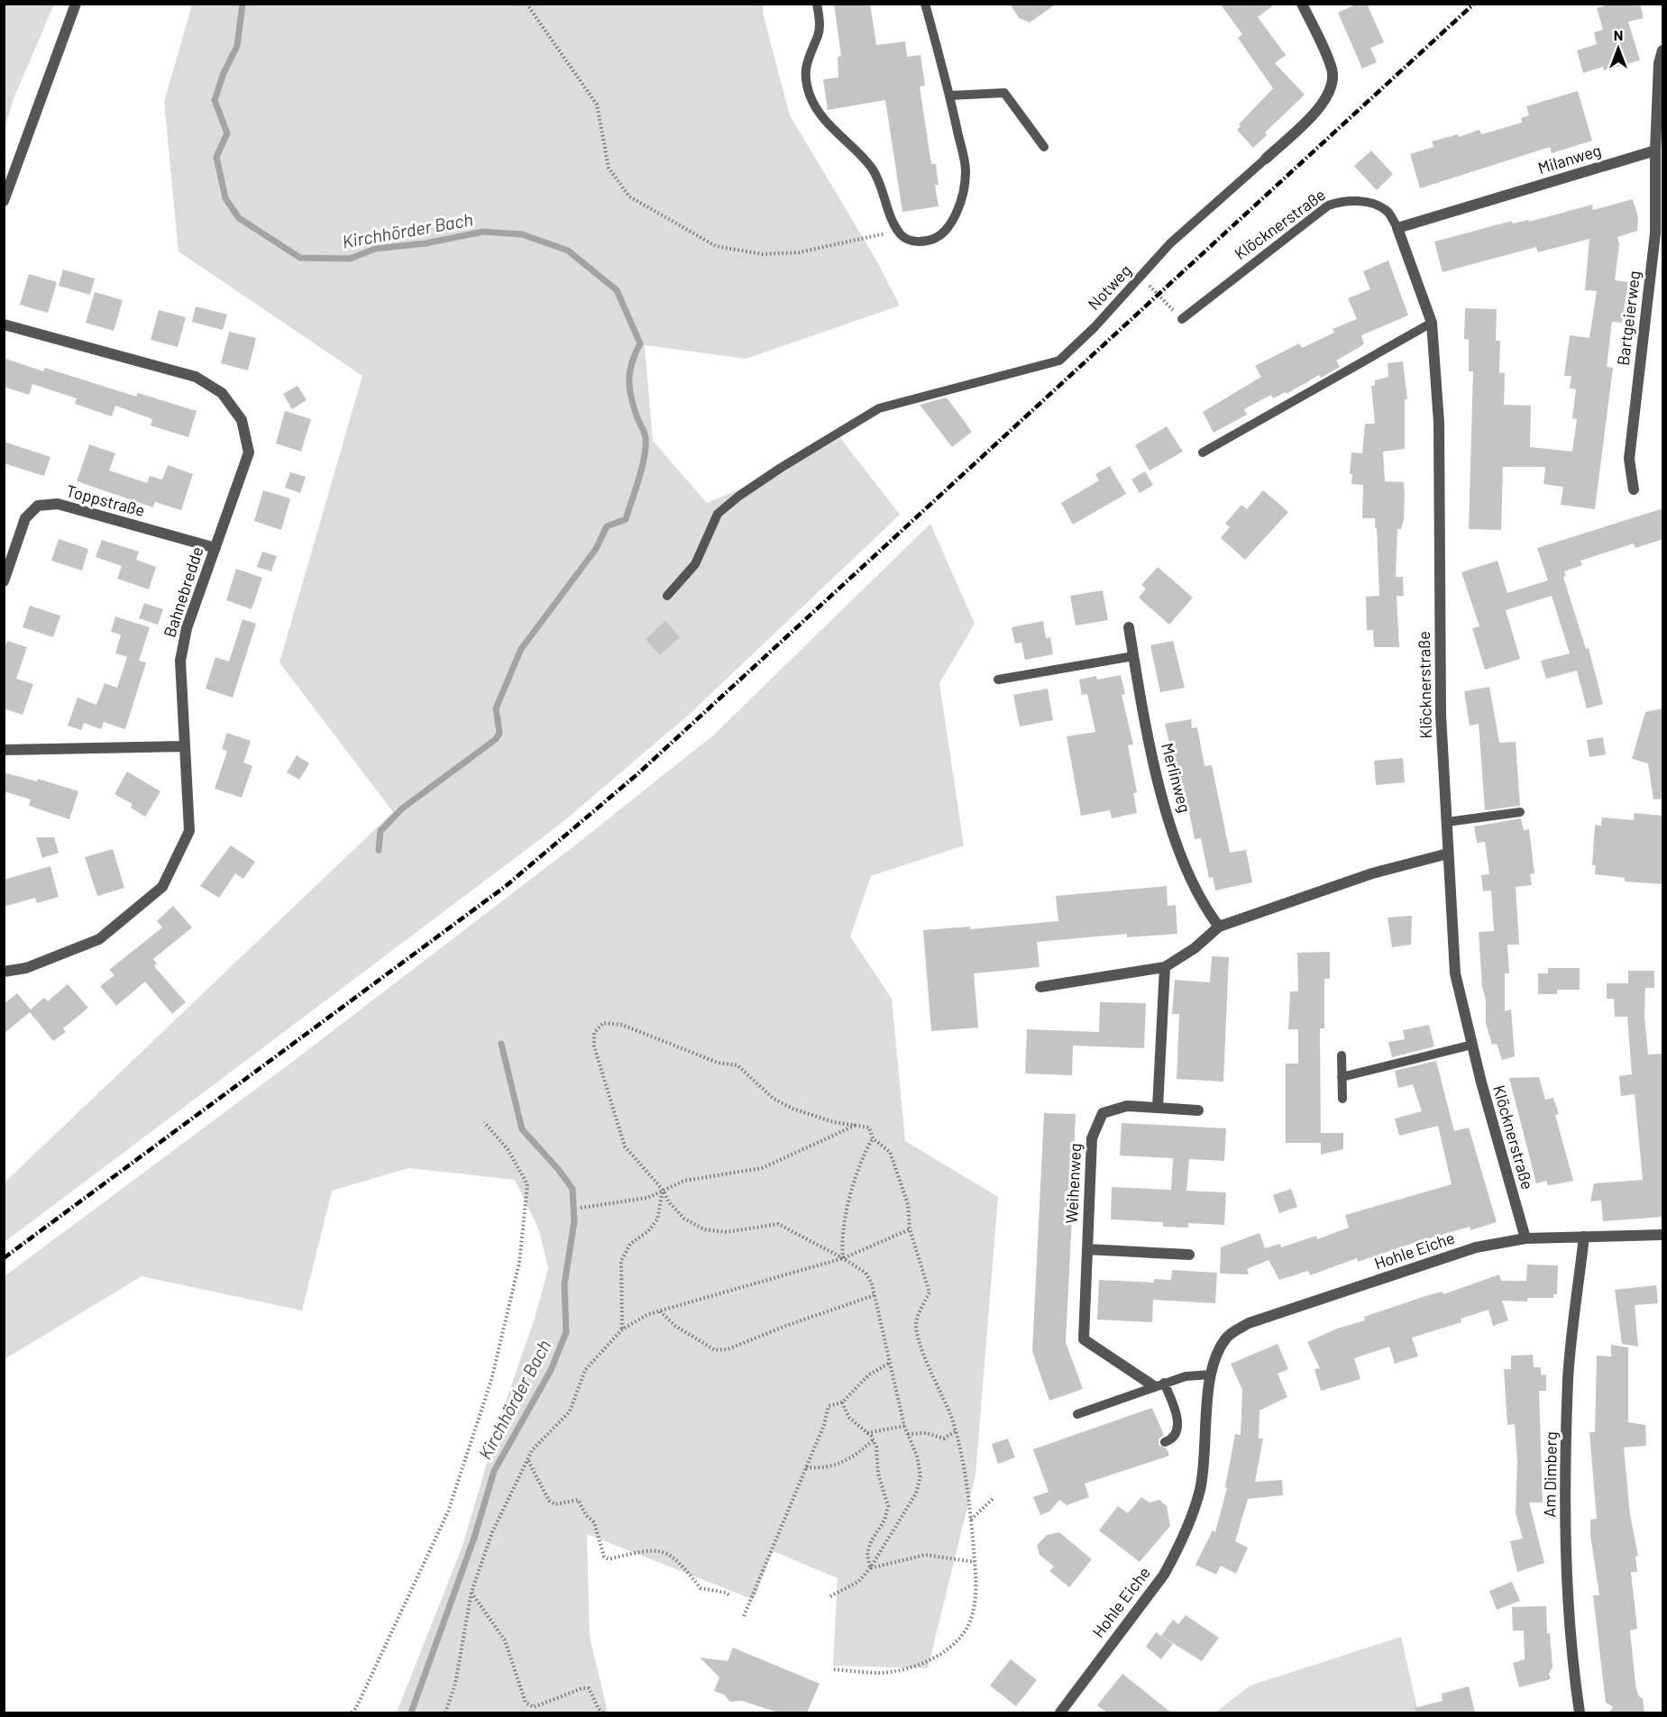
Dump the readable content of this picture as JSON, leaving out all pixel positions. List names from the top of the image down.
{
  "streets": {
    "street": [
      "Milanweg",
      "Klöcknerstraße",
      "Notweg",
      "Bartgeierweg",
      "Toppstraße",
      "Bahnebredde",
      "Merlinweg",
      "Weihenweg",
      "Hohle Eiche",
      "Am Dimberg"
    ]
  },
  "crossings": [
    ["Milanweg", "Klöcknerstraße"],
    ["Milanweg", "Bartgeierweg"],
    ["Klöcknerstraße", "Hohle Eiche"],
    ["Toppstraße", "Bahnebredde"],
    ["Hohle Eiche", "Am Dimberg"]
  ],
  "water": ["Kirchhörder Bach"],
  "north": "top"
}
